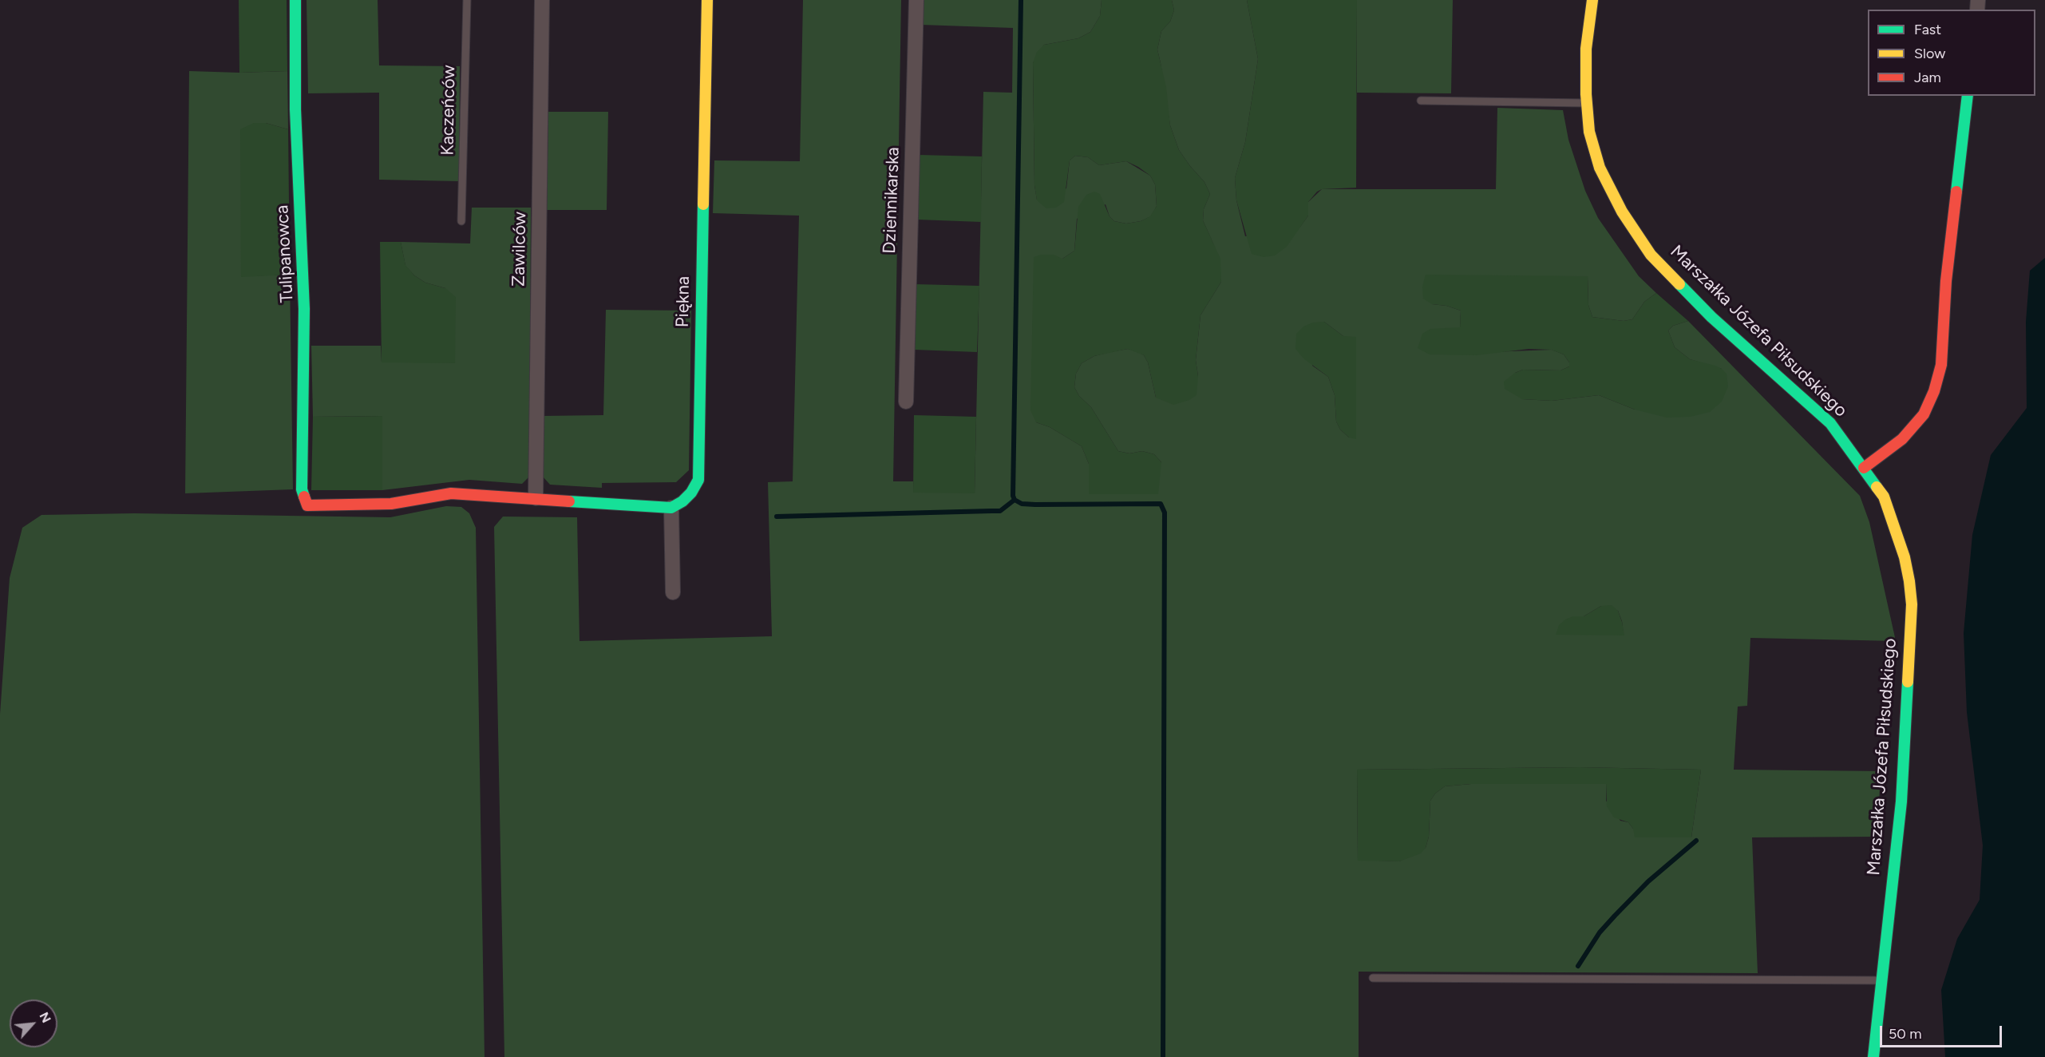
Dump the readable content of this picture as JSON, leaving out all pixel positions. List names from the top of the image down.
{
  "streets": {
    "street": [
      "Dziennikarska",
      "Zawilców",
      "Tulipanowca",
      "Piękna",
      "Marszałka Józefa Piłsudskiego"
    ],
    "lane": ["Kaczeńców"]
  },
  "crossings": [
    ["Zawilców", "Tulipanowca"]
  ],
  "legend": ["Fast", "Slow", "Jam"],
  "scale_bar": "50 m",
  "north": "top right"
}
